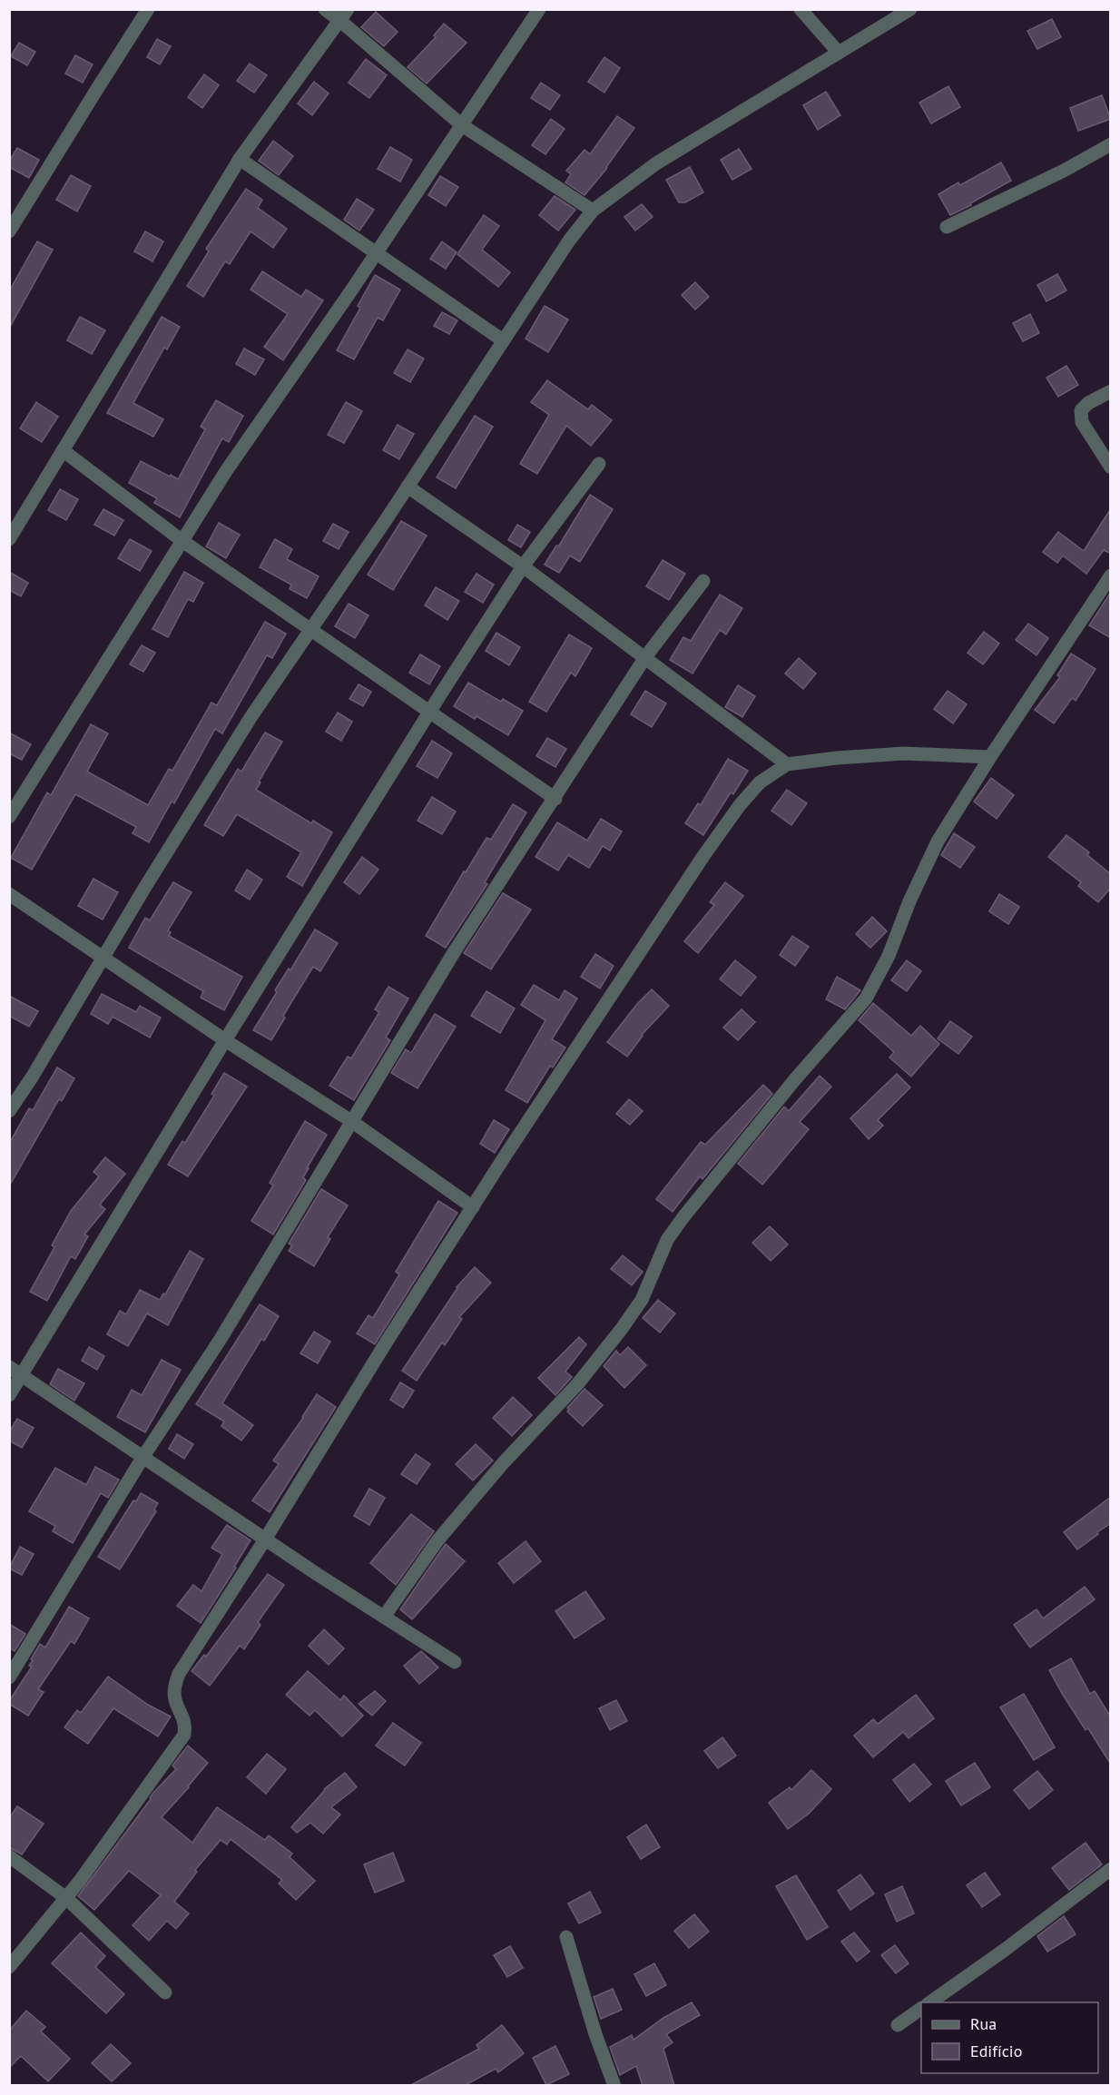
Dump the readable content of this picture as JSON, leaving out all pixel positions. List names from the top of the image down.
{
  "legend": ["Rua", "Edifício"]
}
